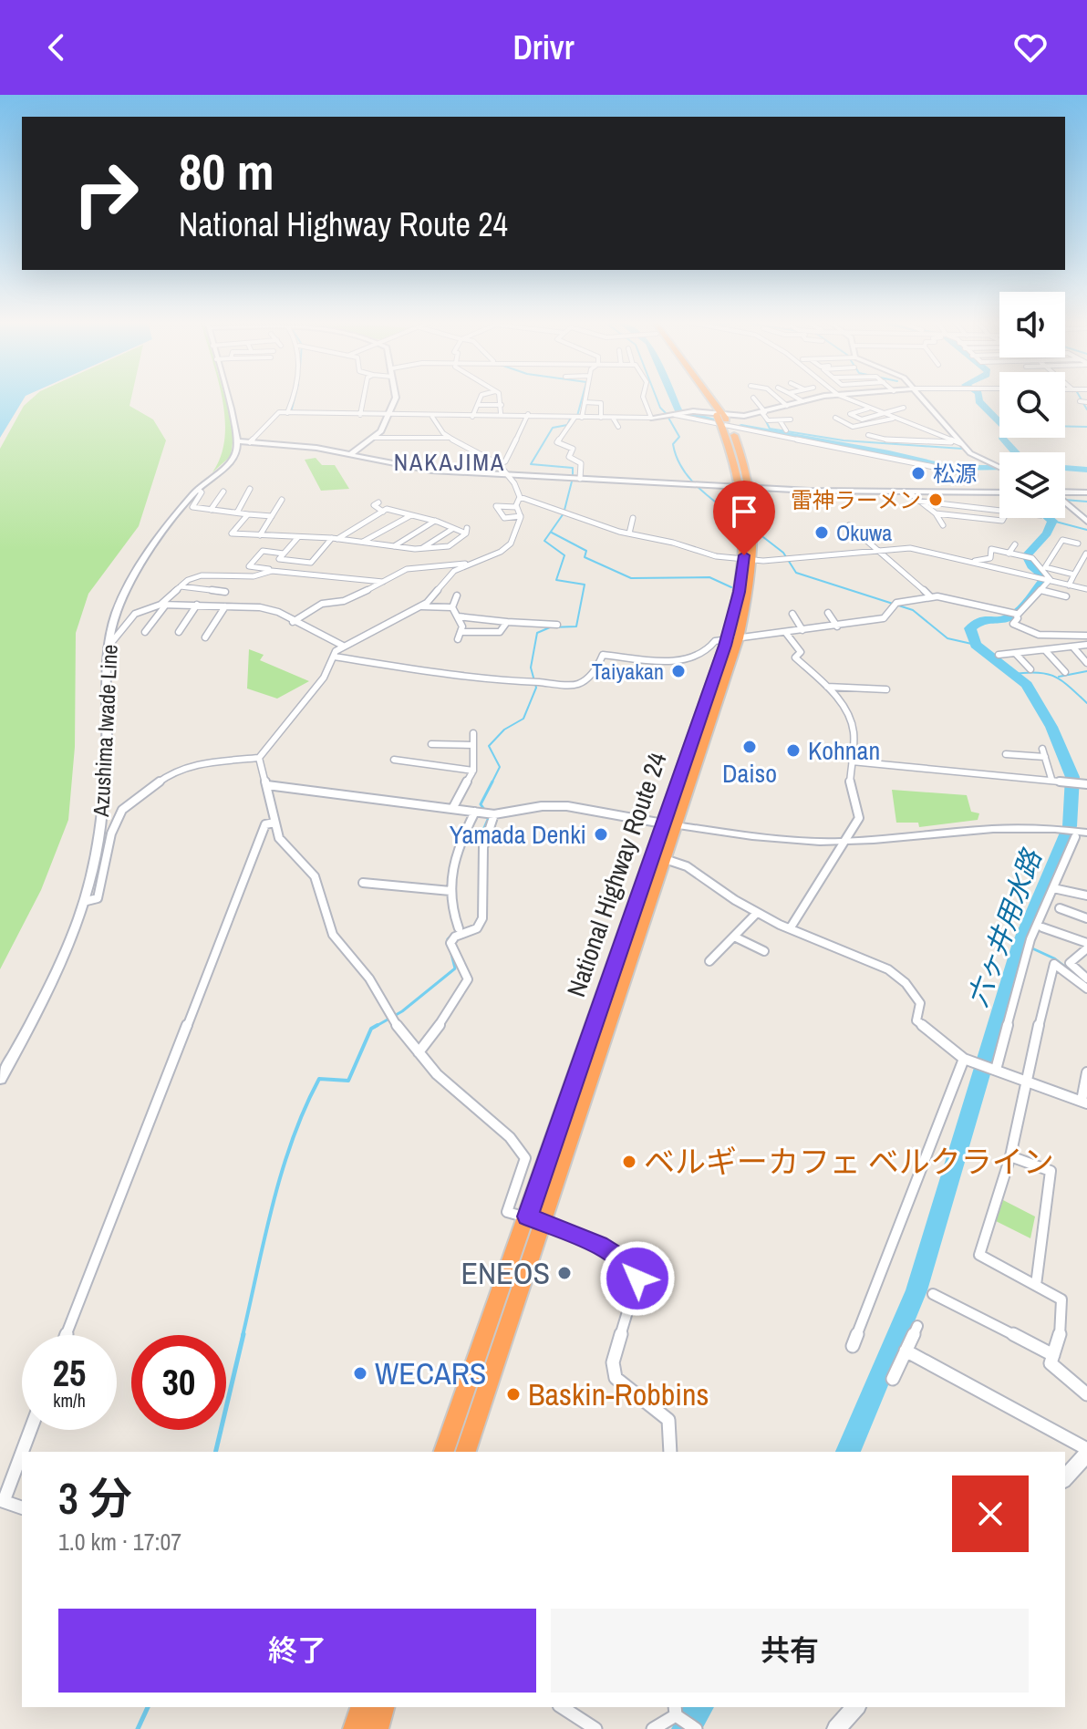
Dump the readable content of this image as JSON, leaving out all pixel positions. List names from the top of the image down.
{
  "streets": {
    "highway": ["National Highway Route 24"],
    "street": ["Azushima Iwade Line"]
  },
  "districts": ["NAKAJIMA"],
  "water": ["六ヶ井用水路"],
  "places": [
    "松源",
    "雷神ラーメン",
    "Okuwa",
    "Taiyakan",
    "Daiso",
    "Kohnan",
    "Yamada Denki",
    "ベルギーカフェ ベルクライン",
    "ENEOS",
    "WECARS",
    "Baskin-Robbins"
  ],
  "page": {
    "header": "Drivr",
    "turn": ["80 m", "National Highway Route 24"],
    "speed": "25 km/h",
    "limit": "30",
    "heading": ["3 分", "1.0 km · 17:07"],
    "buttons": ["終了", "共有"]
  }
}
